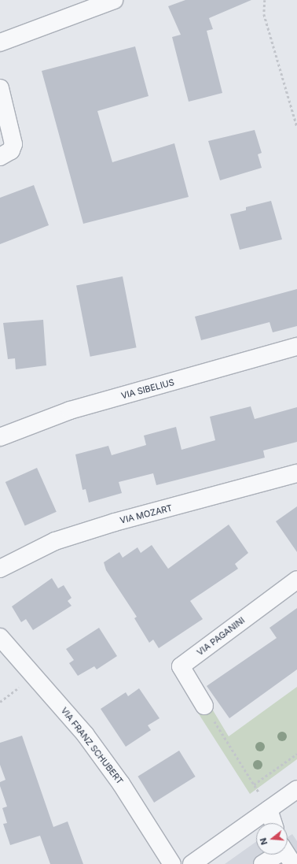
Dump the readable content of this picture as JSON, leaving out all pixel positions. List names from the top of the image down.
{
  "streets": {
    "street": [
      "VIA SIBELIUS",
      "VIA MOZART",
      "VIA PAGANINI",
      "VIA FRANZ SCHUBERT"
    ]
  },
  "north": "left"
}
